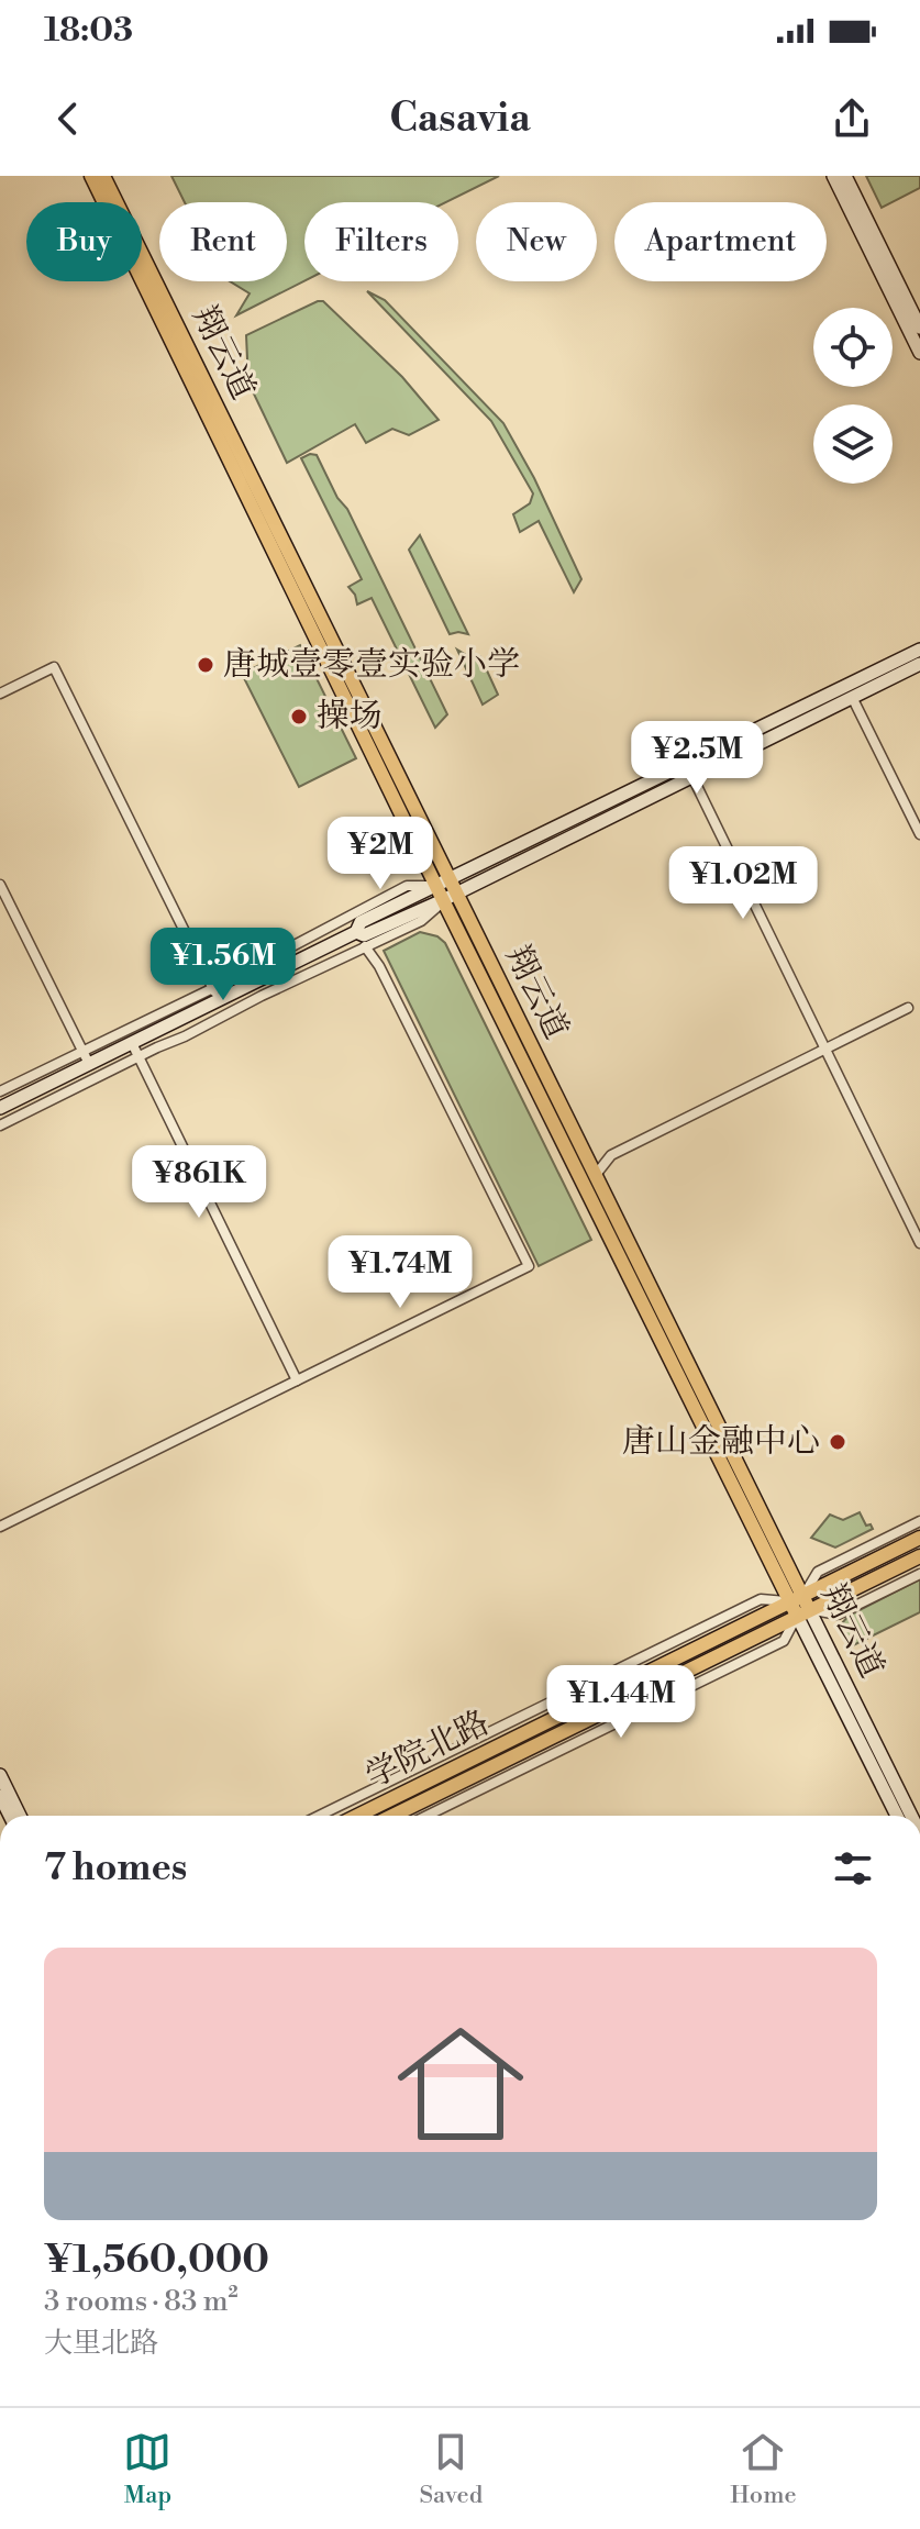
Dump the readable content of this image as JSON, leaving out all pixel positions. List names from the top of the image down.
{
  "streets": {
    "main road": ["翔云道", "学院北路"]
  },
  "crossings": [
    ["翔云道", "学院北路"]
  ],
  "places": ["唐城壹零壹实验小学", "操场", "唐山金融中心"],
  "page": {
    "status": "18:03",
    "header": "Casavia",
    "chip": [
      "Buy",
      "Rent",
      "Filters",
      "New",
      "Apartment"
    ],
    "price": [
      "¥2.5M",
      "¥2M",
      "¥1.02M",
      "¥1.56M",
      "¥861K",
      "¥1.74M",
      "¥1.44M"
    ],
    "heading": "7 homes",
    "list": [
      {
        "name": "¥1,560,000",
        "note": "3 rooms · 83 m² · 大里北路"
      }
    ],
    "tabs": ["Map", "Saved", "Home"]
  }
}
